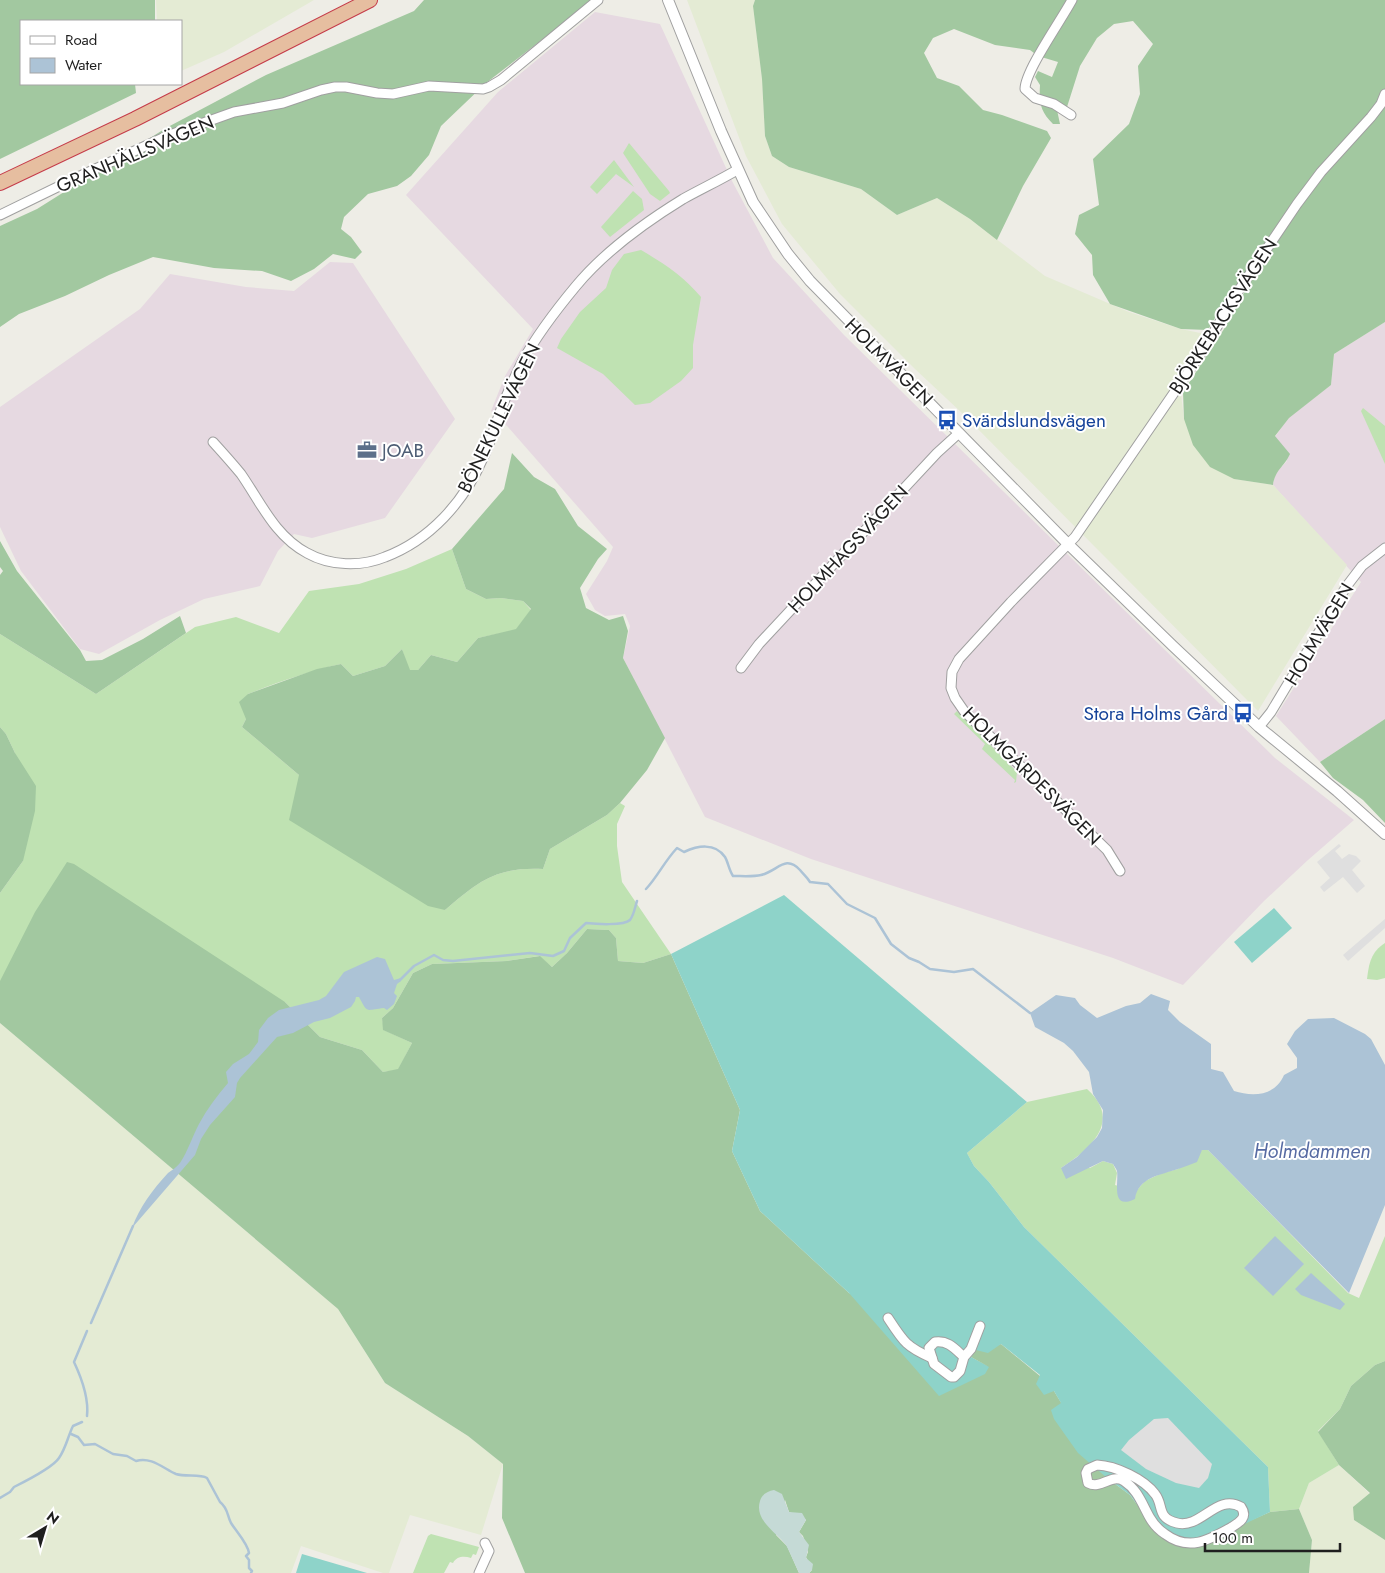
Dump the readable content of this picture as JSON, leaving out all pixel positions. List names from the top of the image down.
{
  "streets": {
    "street": [
      "GRANHÄLLSVÄGEN",
      "BJÖRKEBACKSVÄGEN",
      "HOLMVÄGEN",
      "BÖNEKULLEVÄGEN",
      "HOLMHAGSVÄGEN",
      "HOLMGÄRDESVÄGEN"
    ]
  },
  "crossings": [
    ["BJÖRKEBACKSVÄGEN", "HOLMVÄGEN"],
    ["BJÖRKEBACKSVÄGEN", "HOLMGÄRDESVÄGEN"],
    ["HOLMVÄGEN", "BÖNEKULLEVÄGEN"],
    ["HOLMVÄGEN", "HOLMHAGSVÄGEN"],
    ["HOLMVÄGEN", "HOLMGÄRDESVÄGEN"]
  ],
  "water": ["Holmdammen"],
  "places": {
    "bus stop": ["Svärdslundsvägen", "Stora Holms Gård"],
    "office": ["JOAB"]
  },
  "legend": ["Road", "Water"],
  "scale_bar": "100 m",
  "north": "top right"
}
